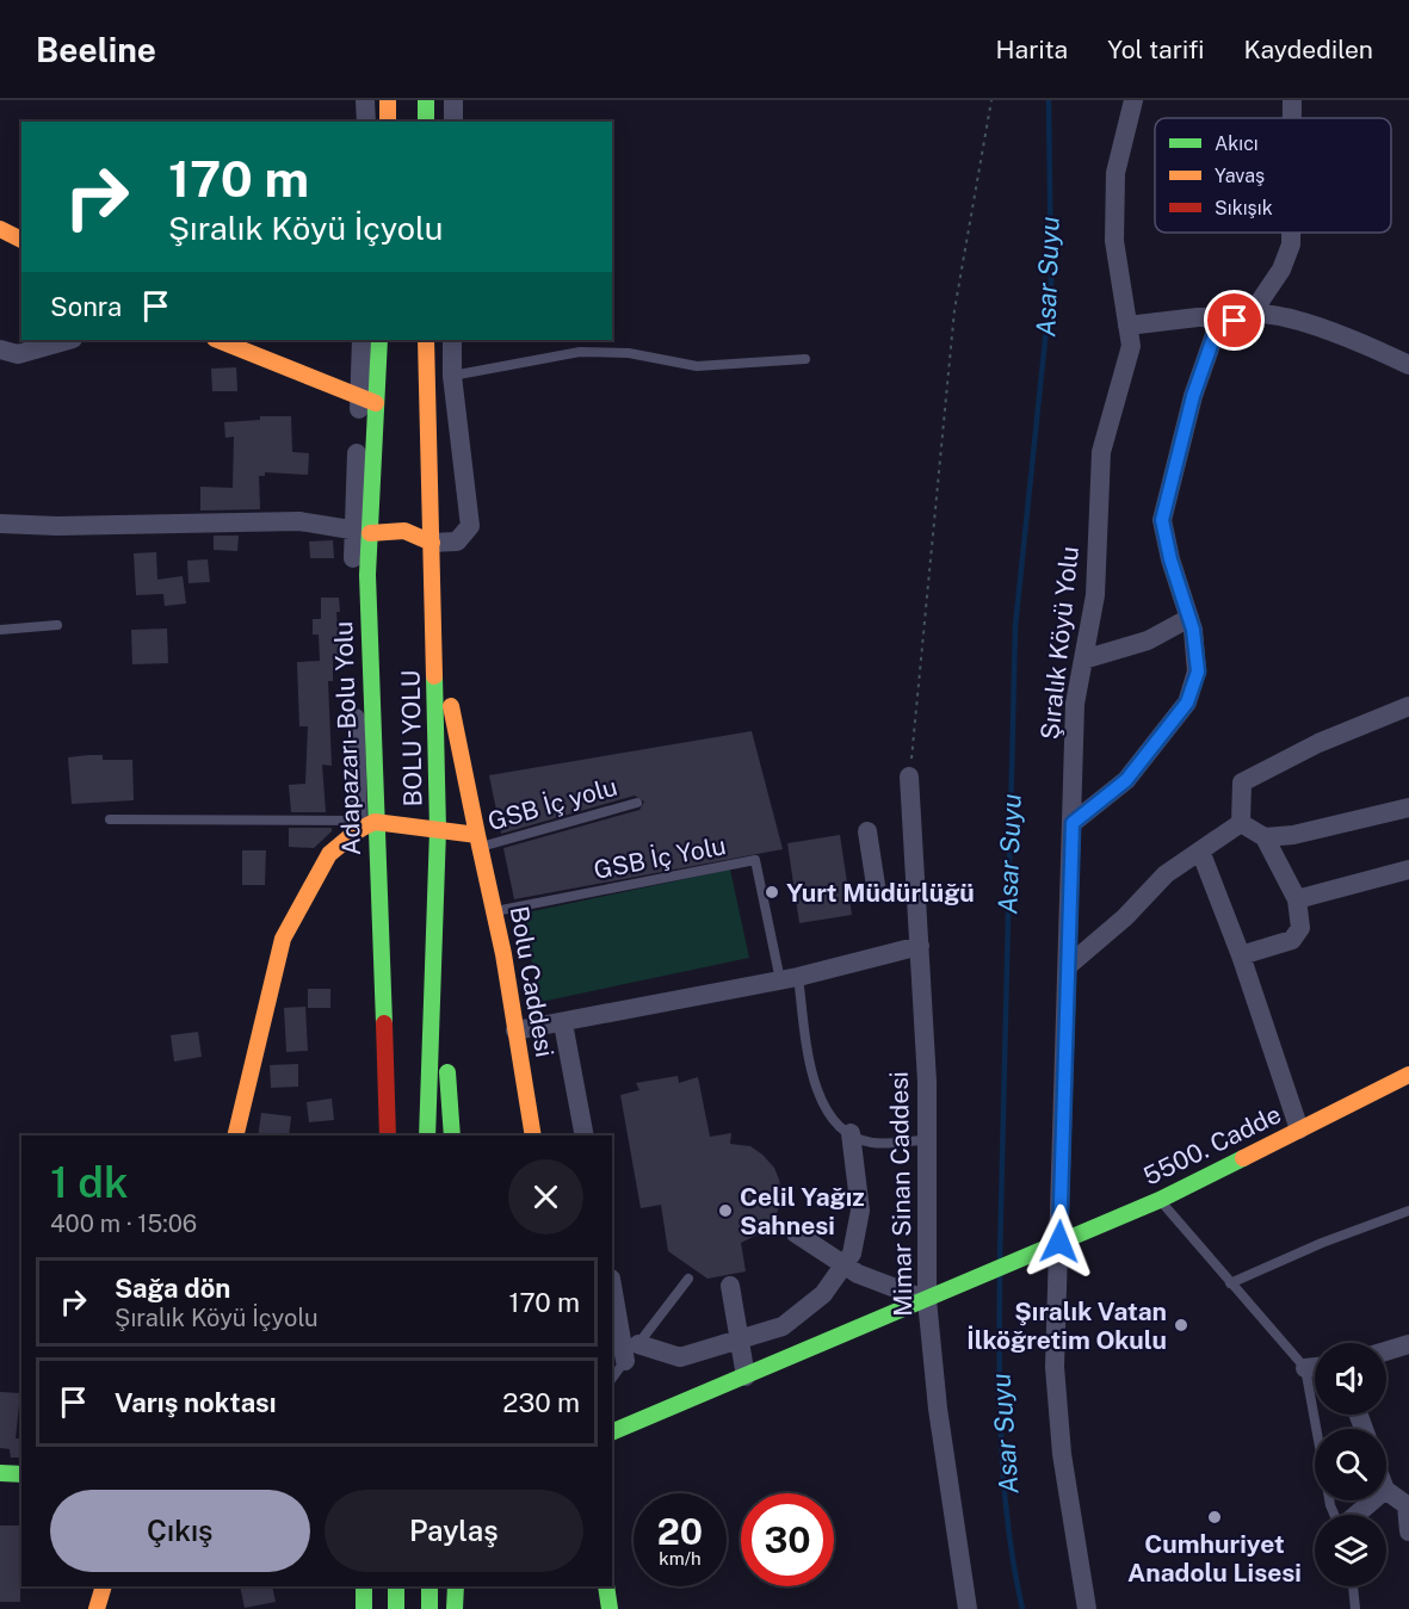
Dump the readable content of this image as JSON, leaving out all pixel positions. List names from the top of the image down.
{
  "streets": {
    "main road": [
      "Adapazarı-Bolu Yolu",
      "BOLU YOLU",
      "Bolu Caddesi",
      "5500. Cadde"
    ],
    "street": ["Şıralık Köyü Yolu", "Mimar Sinan Caddesi"],
    "lane": ["GSB İç yolu", "GSB İç Yolu"]
  },
  "crossings": [
    ["Şıralık Köyü Yolu", "5500. Cadde"],
    ["BOLU YOLU", "Bolu Caddesi"],
    ["GSB İç yolu", "Bolu Caddesi"],
    ["GSB İç Yolu", "Bolu Caddesi"],
    ["5500. Cadde", "Mimar Sinan Caddesi"]
  ],
  "water": ["Asar Suyu"],
  "places": [
    "Yurt Müdürlüğü",
    "Celil Yağız Sahnesi",
    "Şıralık Vatan İlköğretim Okulu",
    "Cumhuriyet Anadolu Lisesi"
  ],
  "legend": ["Akıcı", "Yavaş", "Sıkışık"],
  "page": {
    "header": "Beeline",
    "nav": ["Harita", "Yol tarifi", "Kaydedilen"],
    "turn": ["170 m", "Şıralık Köyü İçyolu"],
    "then": "Sonra",
    "heading": ["1 dk", "400 m · 15:06"],
    "list": [
      {
        "name": "Sağa dön",
        "note": "Şıralık Köyü İçyolu",
        "value": "170 m"
      },
      {
        "name": "Varış noktası",
        "value": "230 m"
      }
    ],
    "buttons": ["Çıkış", "Paylaş"],
    "speed": "20 km/h",
    "limit": "30"
  }
}
